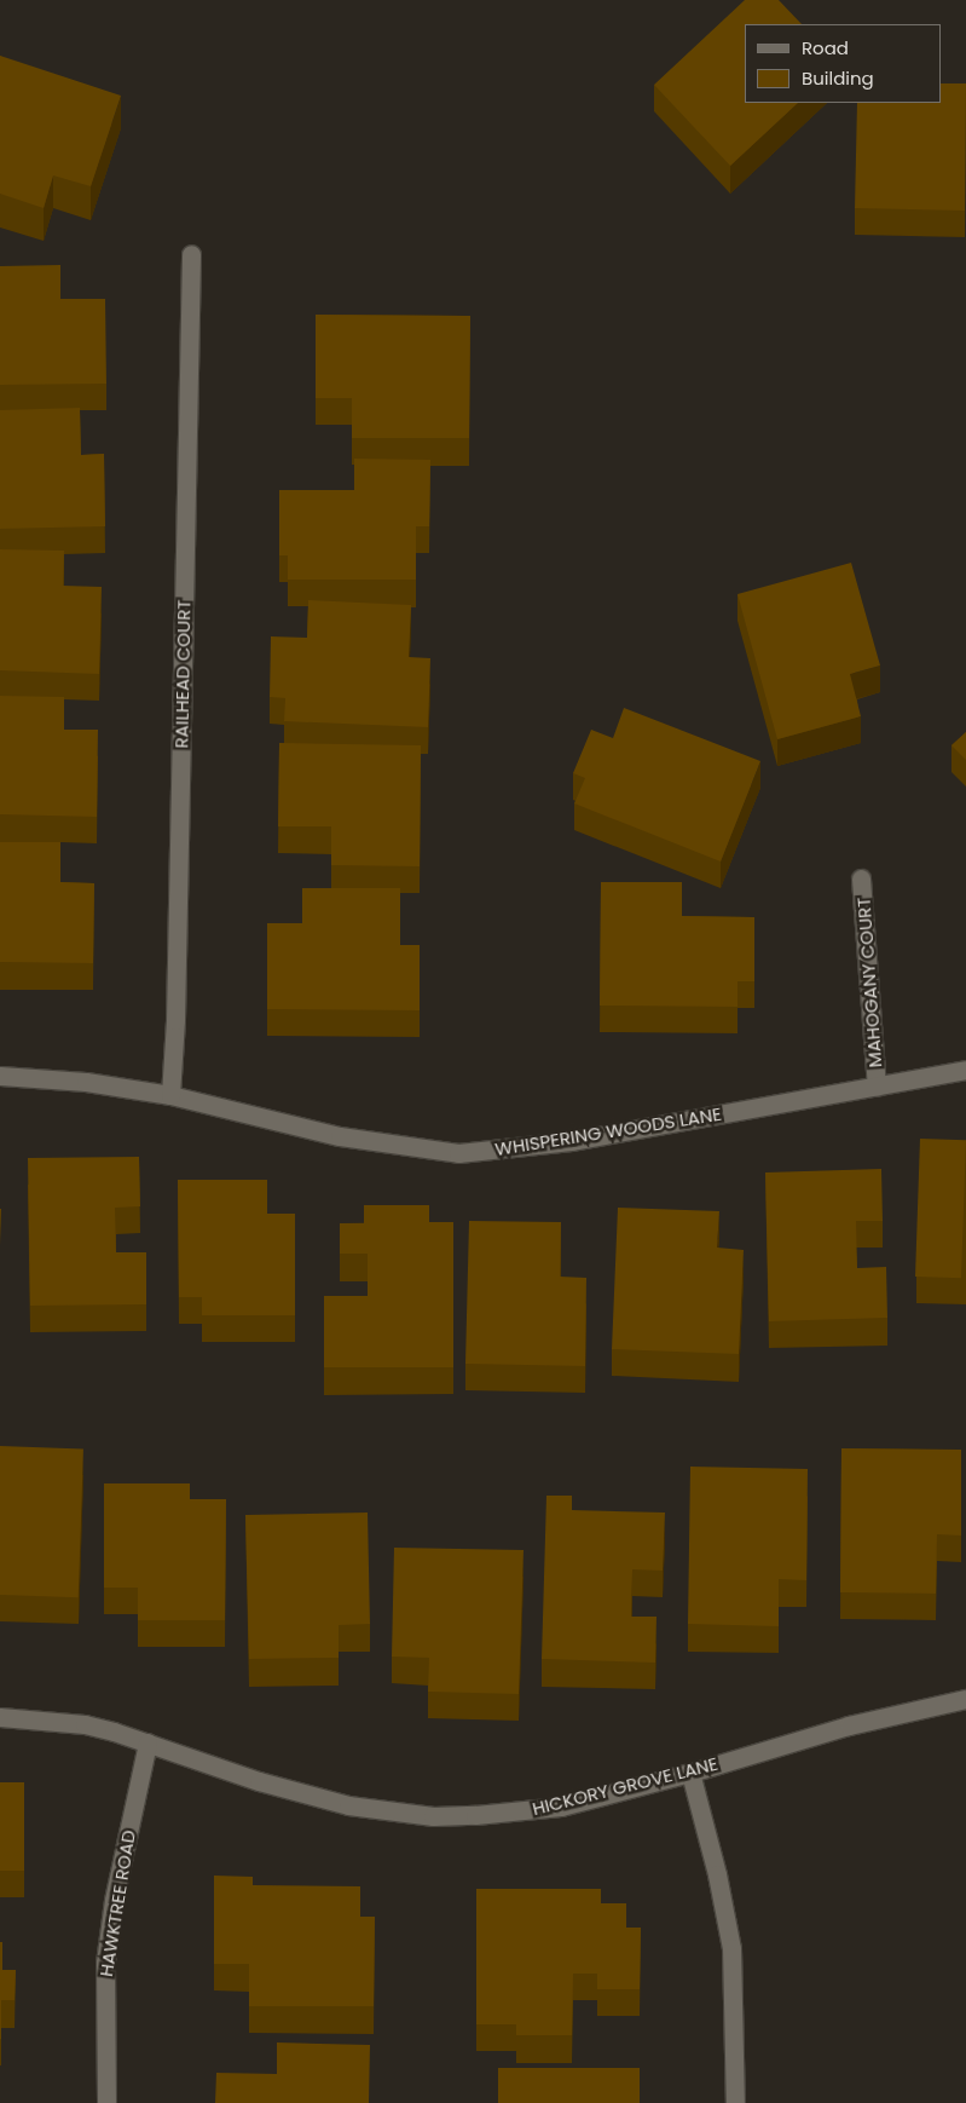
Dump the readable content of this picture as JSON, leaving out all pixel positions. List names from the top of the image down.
{
  "streets": {
    "street": [
      "RAILHEAD COURT",
      "MAHOGANY COURT",
      "WHISPERING WOODS LANE",
      "HICKORY GROVE LANE",
      "HAWKTREE ROAD"
    ]
  },
  "crossings": [
    ["RAILHEAD COURT", "WHISPERING WOODS LANE"],
    ["MAHOGANY COURT", "WHISPERING WOODS LANE"],
    ["HICKORY GROVE LANE", "HAWKTREE ROAD"]
  ],
  "legend": ["Road", "Building"]
}
